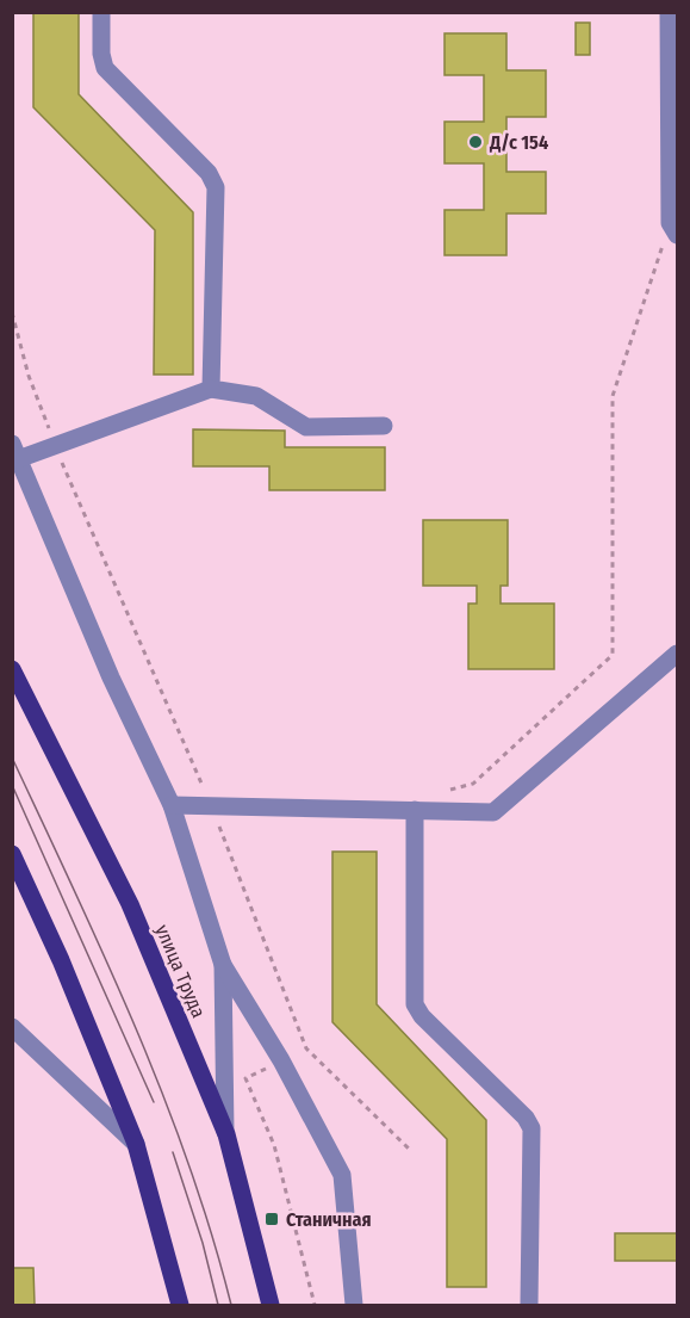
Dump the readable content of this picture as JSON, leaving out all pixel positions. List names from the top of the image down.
{
  "streets": {
    "main road": ["улица Труда"]
  },
  "places": {
    "other": ["Д/с 154"],
    "transit": ["Станичная"]
  }
}
